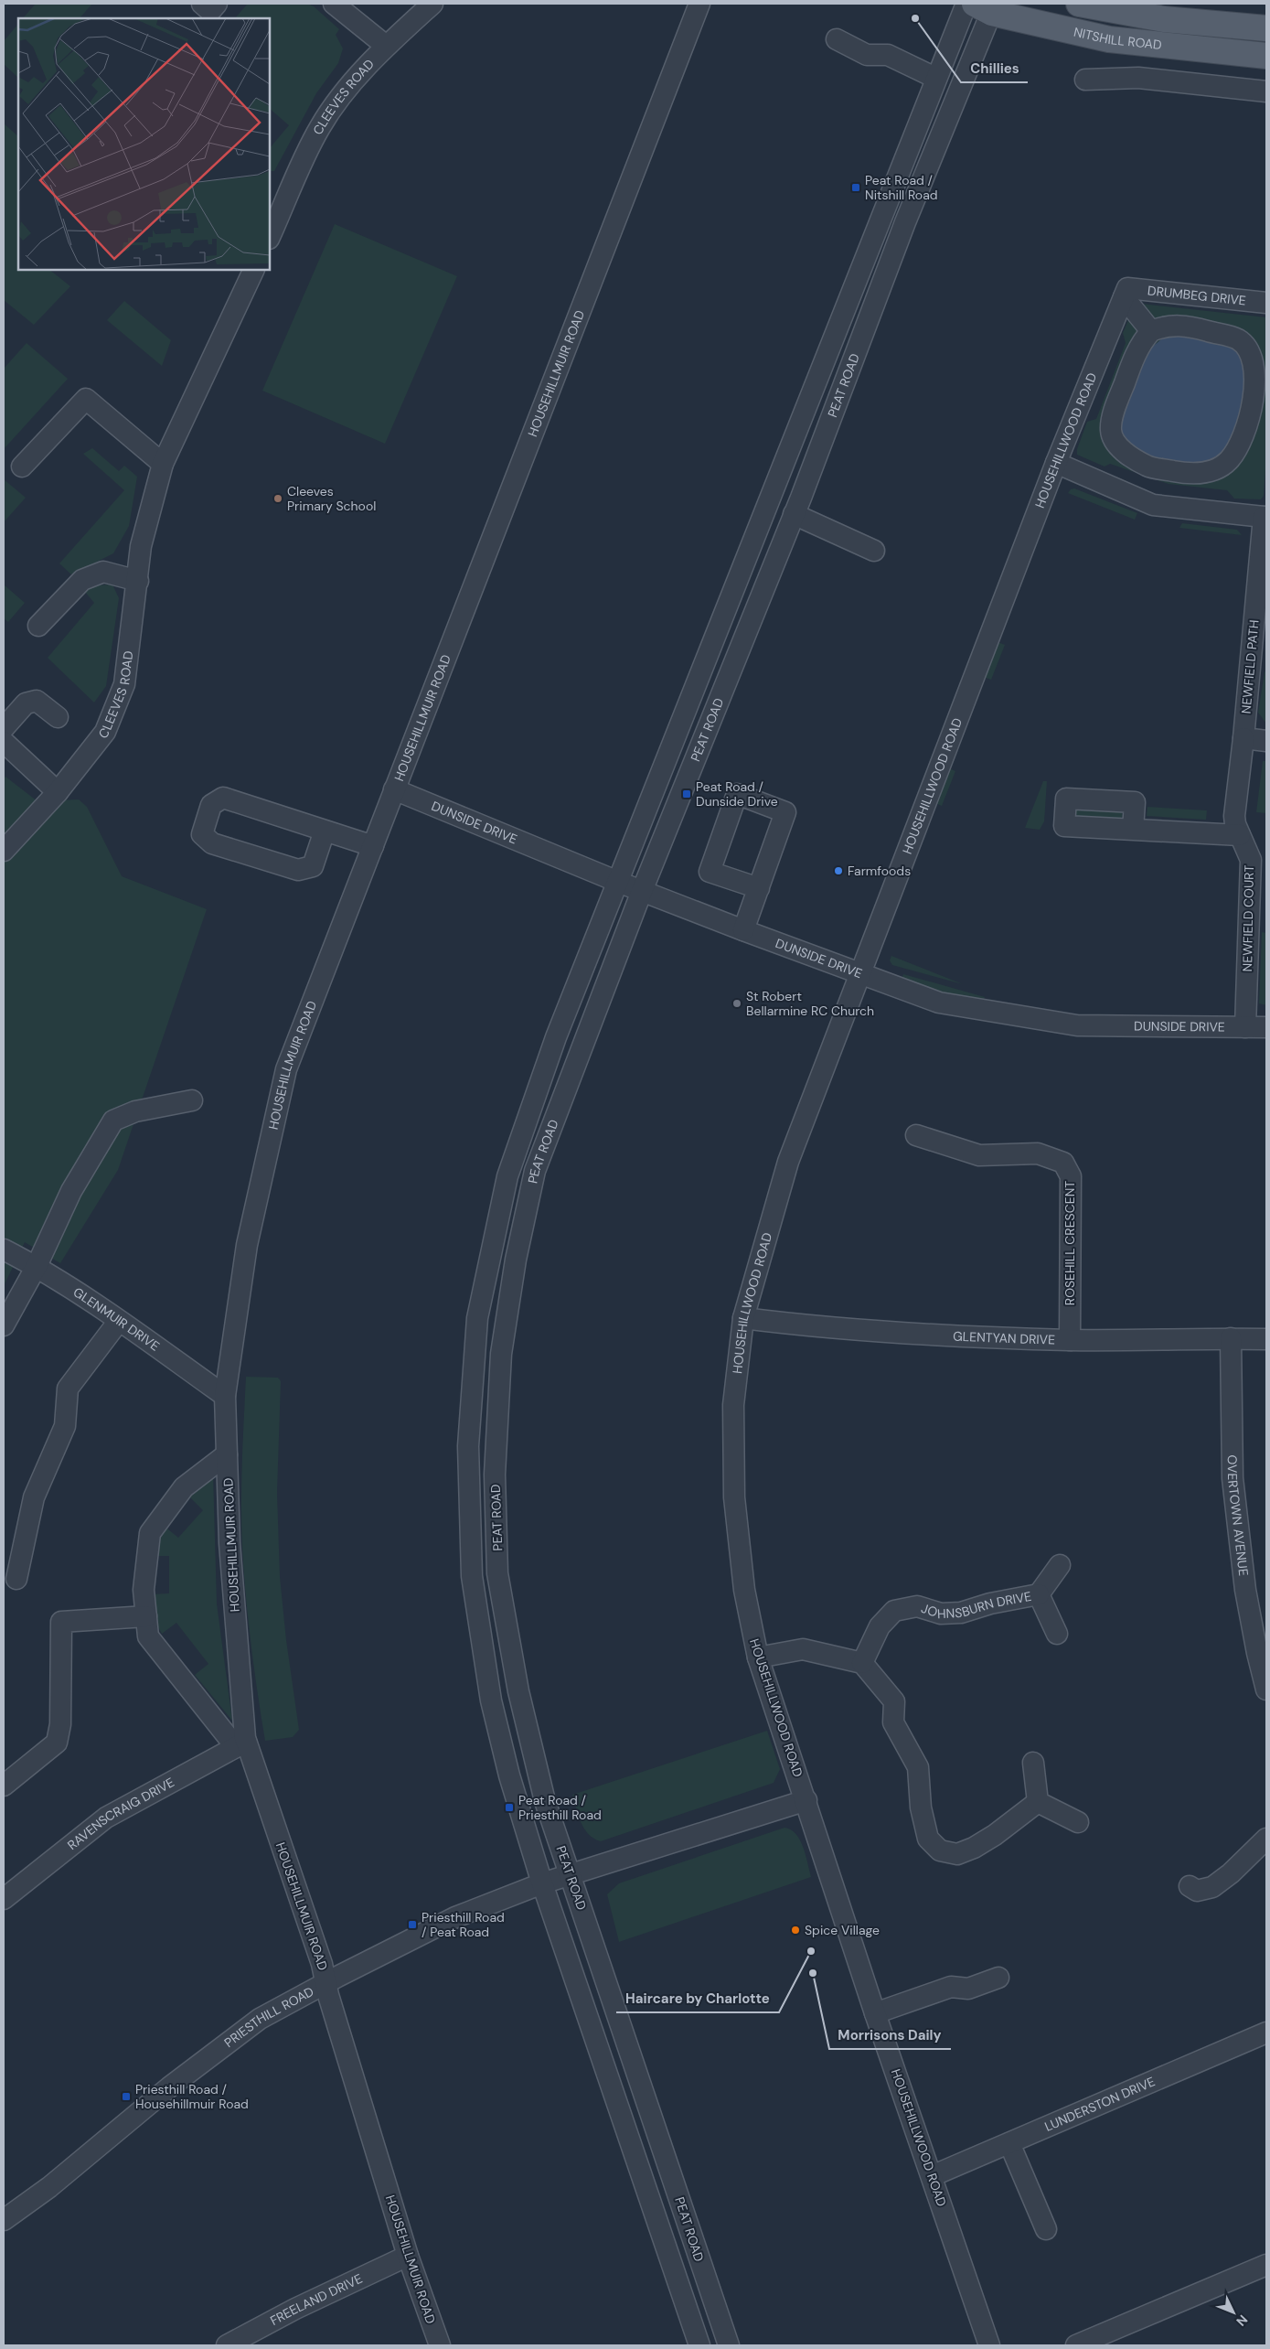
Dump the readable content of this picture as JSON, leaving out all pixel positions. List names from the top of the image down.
{
  "streets": {
    "main road": ["NITSHILL ROAD"],
    "street": [
      "CLEEVES ROAD",
      "DRUMBEG DRIVE",
      "HOUSEHILLMUIR ROAD",
      "PEAT ROAD",
      "HOUSEHILLWOOD ROAD",
      "NEWFIELD PATH",
      "DUNSIDE DRIVE",
      "NEWFIELD COURT",
      "ROSEHILL CRESCENT",
      "GLENMUIR DRIVE",
      "GLENTYAN DRIVE",
      "OVERTOWN AVENUE",
      "JOHNSBURN DRIVE",
      "RAVENSCRAIG DRIVE",
      "PRIESTHILL ROAD",
      "LUNDERSTON DRIVE",
      "FREELAND DRIVE"
    ]
  },
  "crossings": [
    ["NITSHILL ROAD", "PEAT ROAD"],
    ["DRUMBEG DRIVE", "HOUSEHILLWOOD ROAD"],
    ["HOUSEHILLMUIR ROAD", "DUNSIDE DRIVE"],
    ["HOUSEHILLMUIR ROAD", "GLENMUIR DRIVE"],
    ["HOUSEHILLMUIR ROAD", "RAVENSCRAIG DRIVE"],
    ["HOUSEHILLMUIR ROAD", "PRIESTHILL ROAD"],
    ["HOUSEHILLMUIR ROAD", "FREELAND DRIVE"],
    ["PEAT ROAD", "DUNSIDE DRIVE"],
    ["PEAT ROAD", "PRIESTHILL ROAD"],
    ["HOUSEHILLWOOD ROAD", "NEWFIELD PATH"],
    ["HOUSEHILLWOOD ROAD", "DUNSIDE DRIVE"],
    ["HOUSEHILLWOOD ROAD", "GLENTYAN DRIVE"],
    ["HOUSEHILLWOOD ROAD", "PRIESTHILL ROAD"],
    ["HOUSEHILLWOOD ROAD", "LUNDERSTON DRIVE"],
    ["NEWFIELD PATH", "NEWFIELD COURT"],
    ["DUNSIDE DRIVE", "NEWFIELD COURT"],
    ["ROSEHILL CRESCENT", "GLENTYAN DRIVE"],
    ["GLENTYAN DRIVE", "OVERTOWN AVENUE"]
  ],
  "places": {
    "other": [
      "Chillies",
      "Cleeves Primary School",
      "Farmfoods",
      "St Robert Bellarmine RC Church",
      "Spice Village",
      "Haircare by Charlotte",
      "Morrisons Daily"
    ],
    "transit": [
      "Peat Road / Nitshill Road",
      "Peat Road / Dunside Drive",
      "Peat Road / Priesthill Road",
      "Priesthill Road / Peat Road",
      "Priesthill Road / Househillmuir Road"
    ]
  },
  "north": "bottom right"
}
